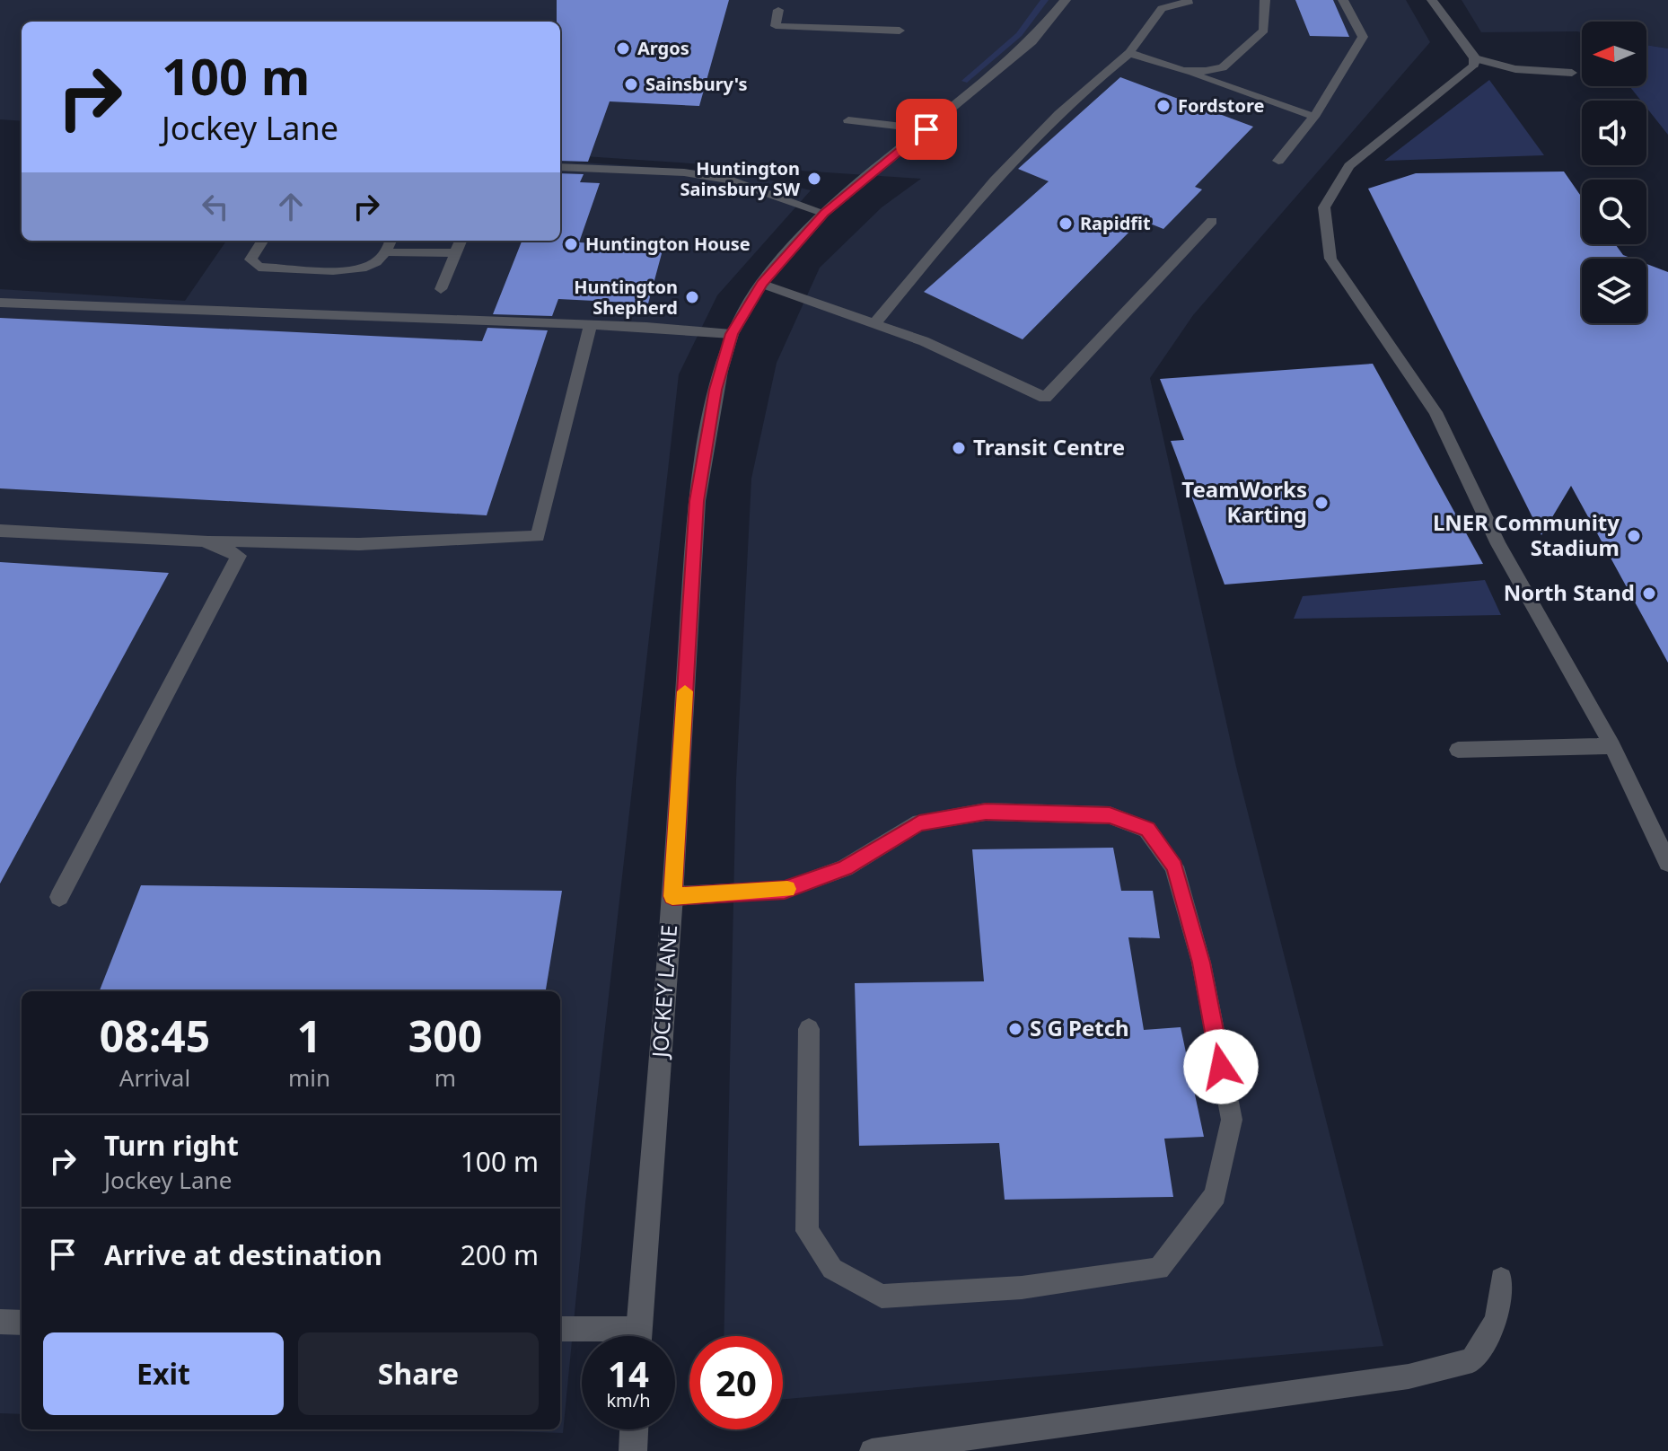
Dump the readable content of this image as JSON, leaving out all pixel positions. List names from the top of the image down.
{
  "streets": {
    "street": ["JOCKEY LANE"]
  },
  "places": [
    "Argos",
    "Sainsbury's",
    "Fordstore",
    "Huntington Sainsbury SW",
    "Rapidfit",
    "Huntington House",
    "Huntington Shepherd",
    "Transit Centre",
    "TeamWorks Karting",
    "LNER Community Stadium",
    "North Stand",
    "S G Petch"
  ],
  "north": "left",
  "page": {
    "turn": ["100 m", "Jockey Lane"],
    "eta": [
      "08:45",
      "Arrival",
      "1",
      "min",
      "300",
      "m"
    ],
    "list": [
      {
        "name": "Turn right",
        "note": "Jockey Lane",
        "value": "100 m"
      },
      {
        "name": "Arrive at destination",
        "value": "200 m"
      }
    ],
    "buttons": ["Exit", "Share"],
    "speed": "14 km/h",
    "limit": "20"
  }
}
